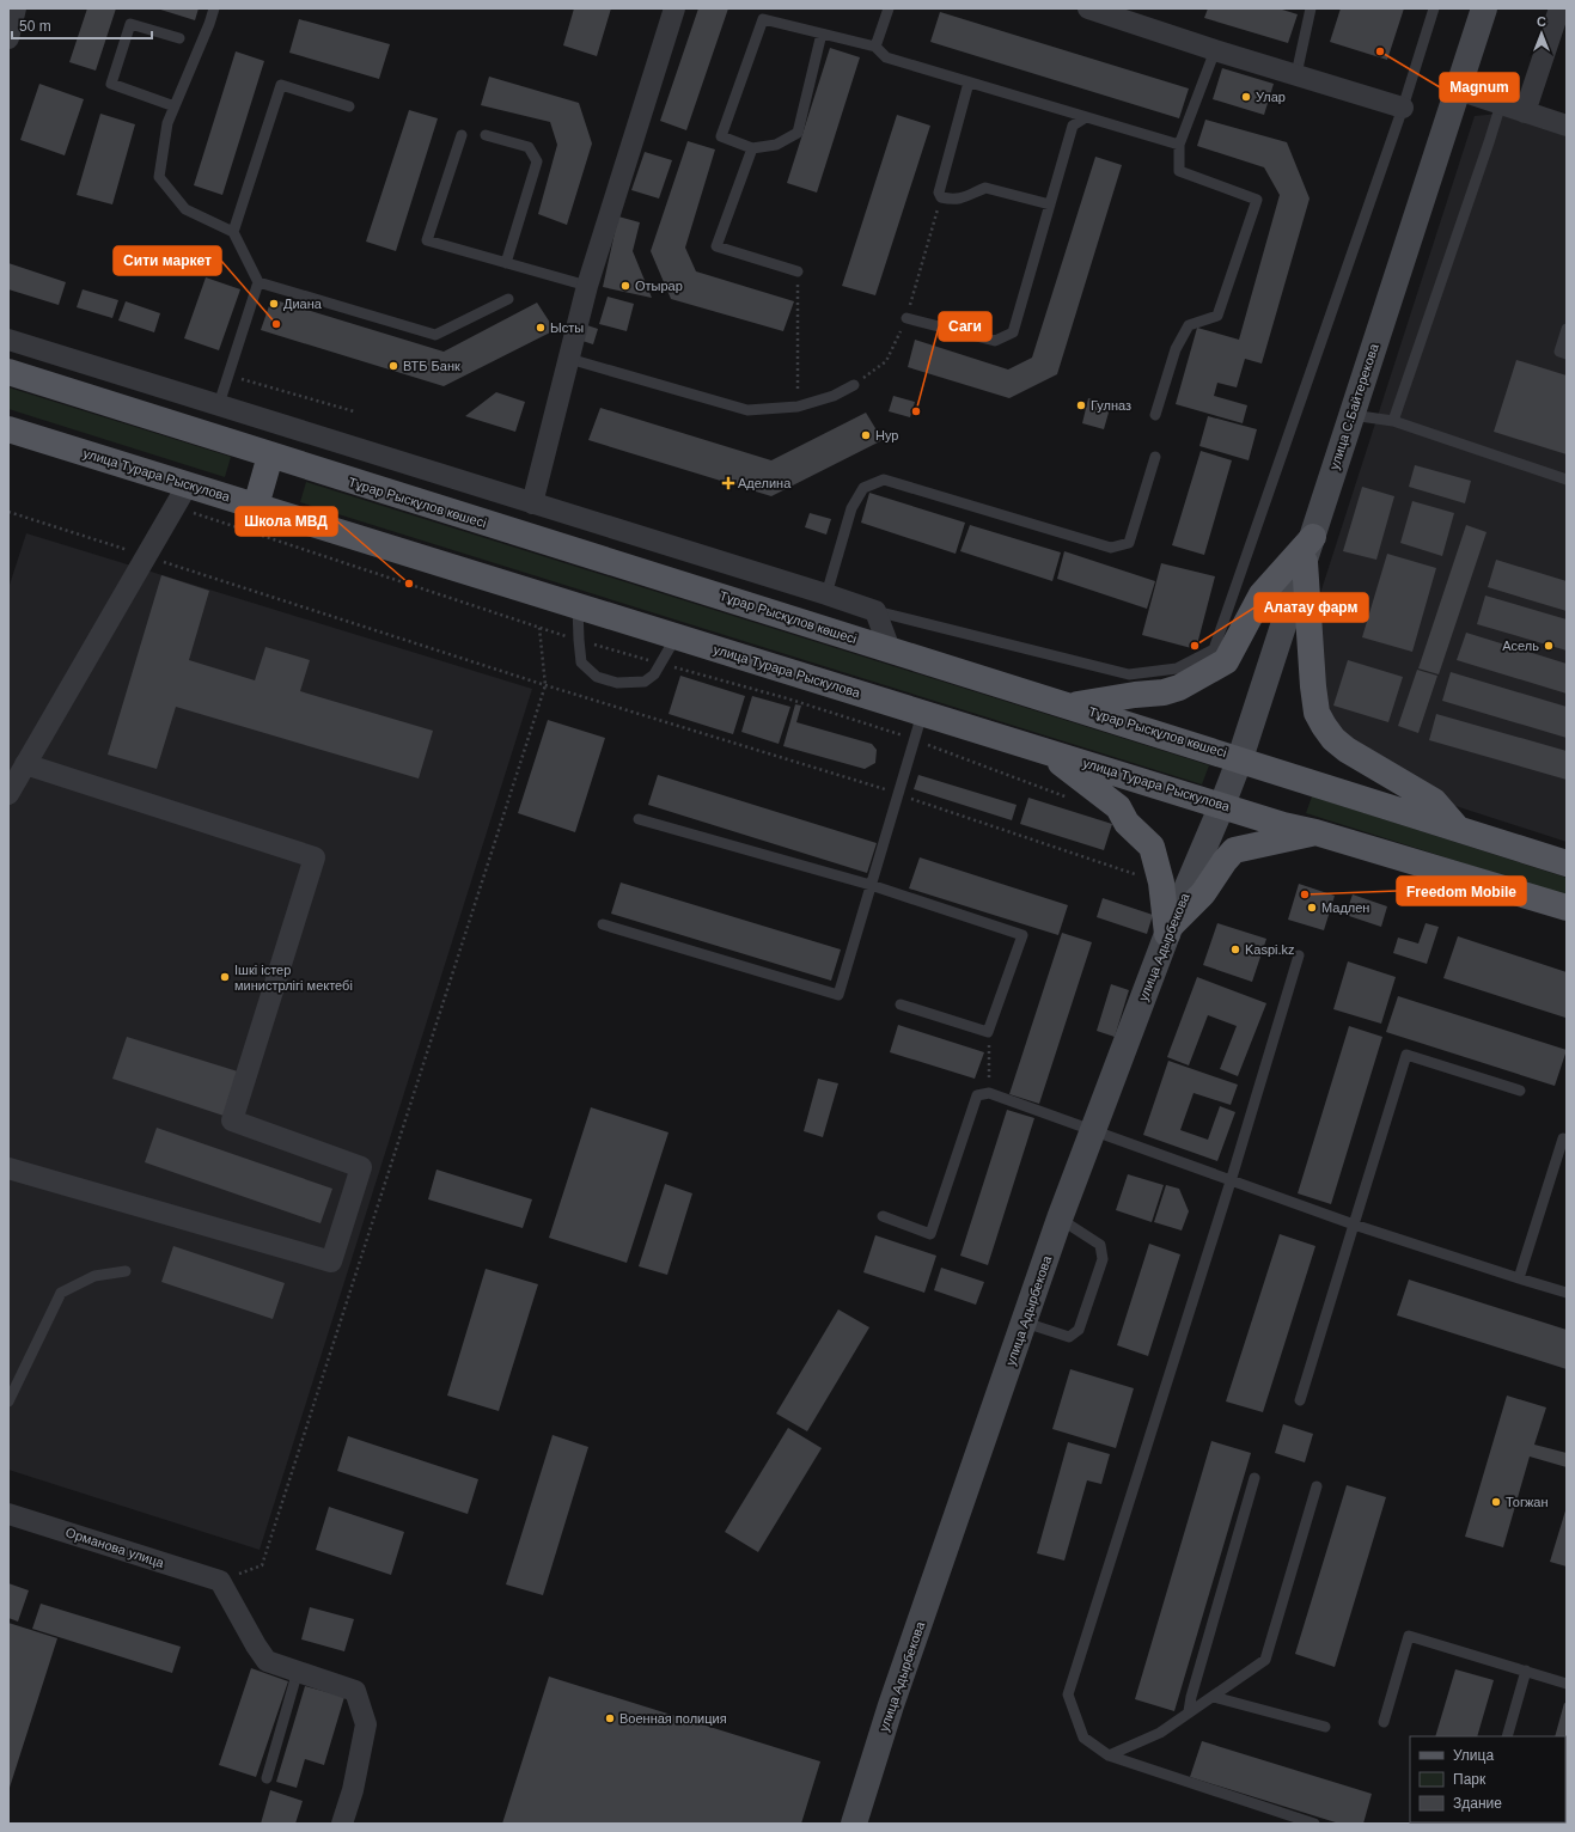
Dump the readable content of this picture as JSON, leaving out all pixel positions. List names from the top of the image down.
{
  "streets": {
    "main road": [
      "улица С.Байтерекова",
      "улица Турара Рыскулова",
      "Тұрар Рыскұлов көшесі",
      "улица Адырбекова"
    ],
    "street": ["Орманова улица"]
  },
  "crossings": [
    ["улица С.Байтерекова", "улица Турара Рыскулова"],
    ["улица С.Байтерекова", "Тұрар Рыскұлов көшесі"],
    ["улица С.Байтерекова", "улица Адырбекова"],
    ["улица Турара Рыскулова", "улица Адырбекова"]
  ],
  "places": {
    "other": [
      "Magnum",
      "Улар",
      "Отырар",
      "Диана",
      "Сити маркет",
      "Ысты",
      "ВТБ Банк",
      "Гулназ",
      "Саги",
      "Нур",
      "Школа МВД",
      "Алатау фарм",
      "Асель",
      "Freedom Mobile",
      "Мадлен",
      "Kaspi.kz",
      "Ішкі істер министрлігі мектебі",
      "Тогжан",
      "Военная полиция"
    ],
    "health": ["Аделина"]
  },
  "legend": ["Улица", "Парк", "Здание"],
  "scale_bar": "50 m",
  "north": "top"
}
